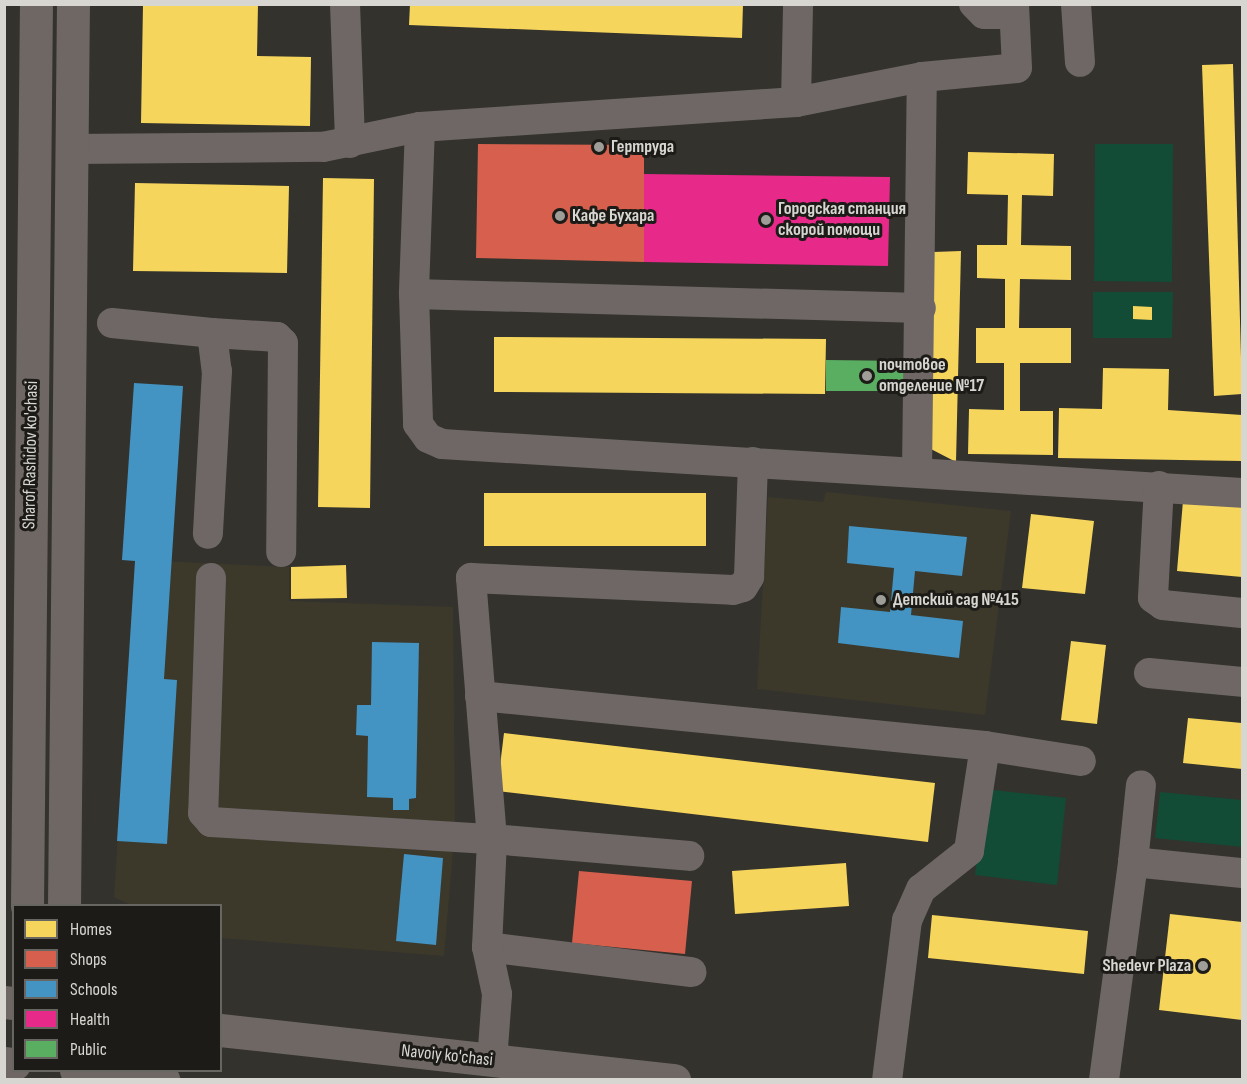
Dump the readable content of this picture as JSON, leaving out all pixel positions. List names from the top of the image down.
{
  "streets": {
    "main road": ["Sharof Rashidov ko'chasi", "Navoiy ko'chasi"]
  },
  "places": [
    "Гертруда",
    "Кафе Бухара",
    "Городская станция скорой помощи",
    "почтовое отделение №17",
    "Детский сад №415",
    "Shedevr Plaza"
  ],
  "legend": [
    "Homes",
    "Shops",
    "Schools",
    "Health",
    "Public"
  ]
}
